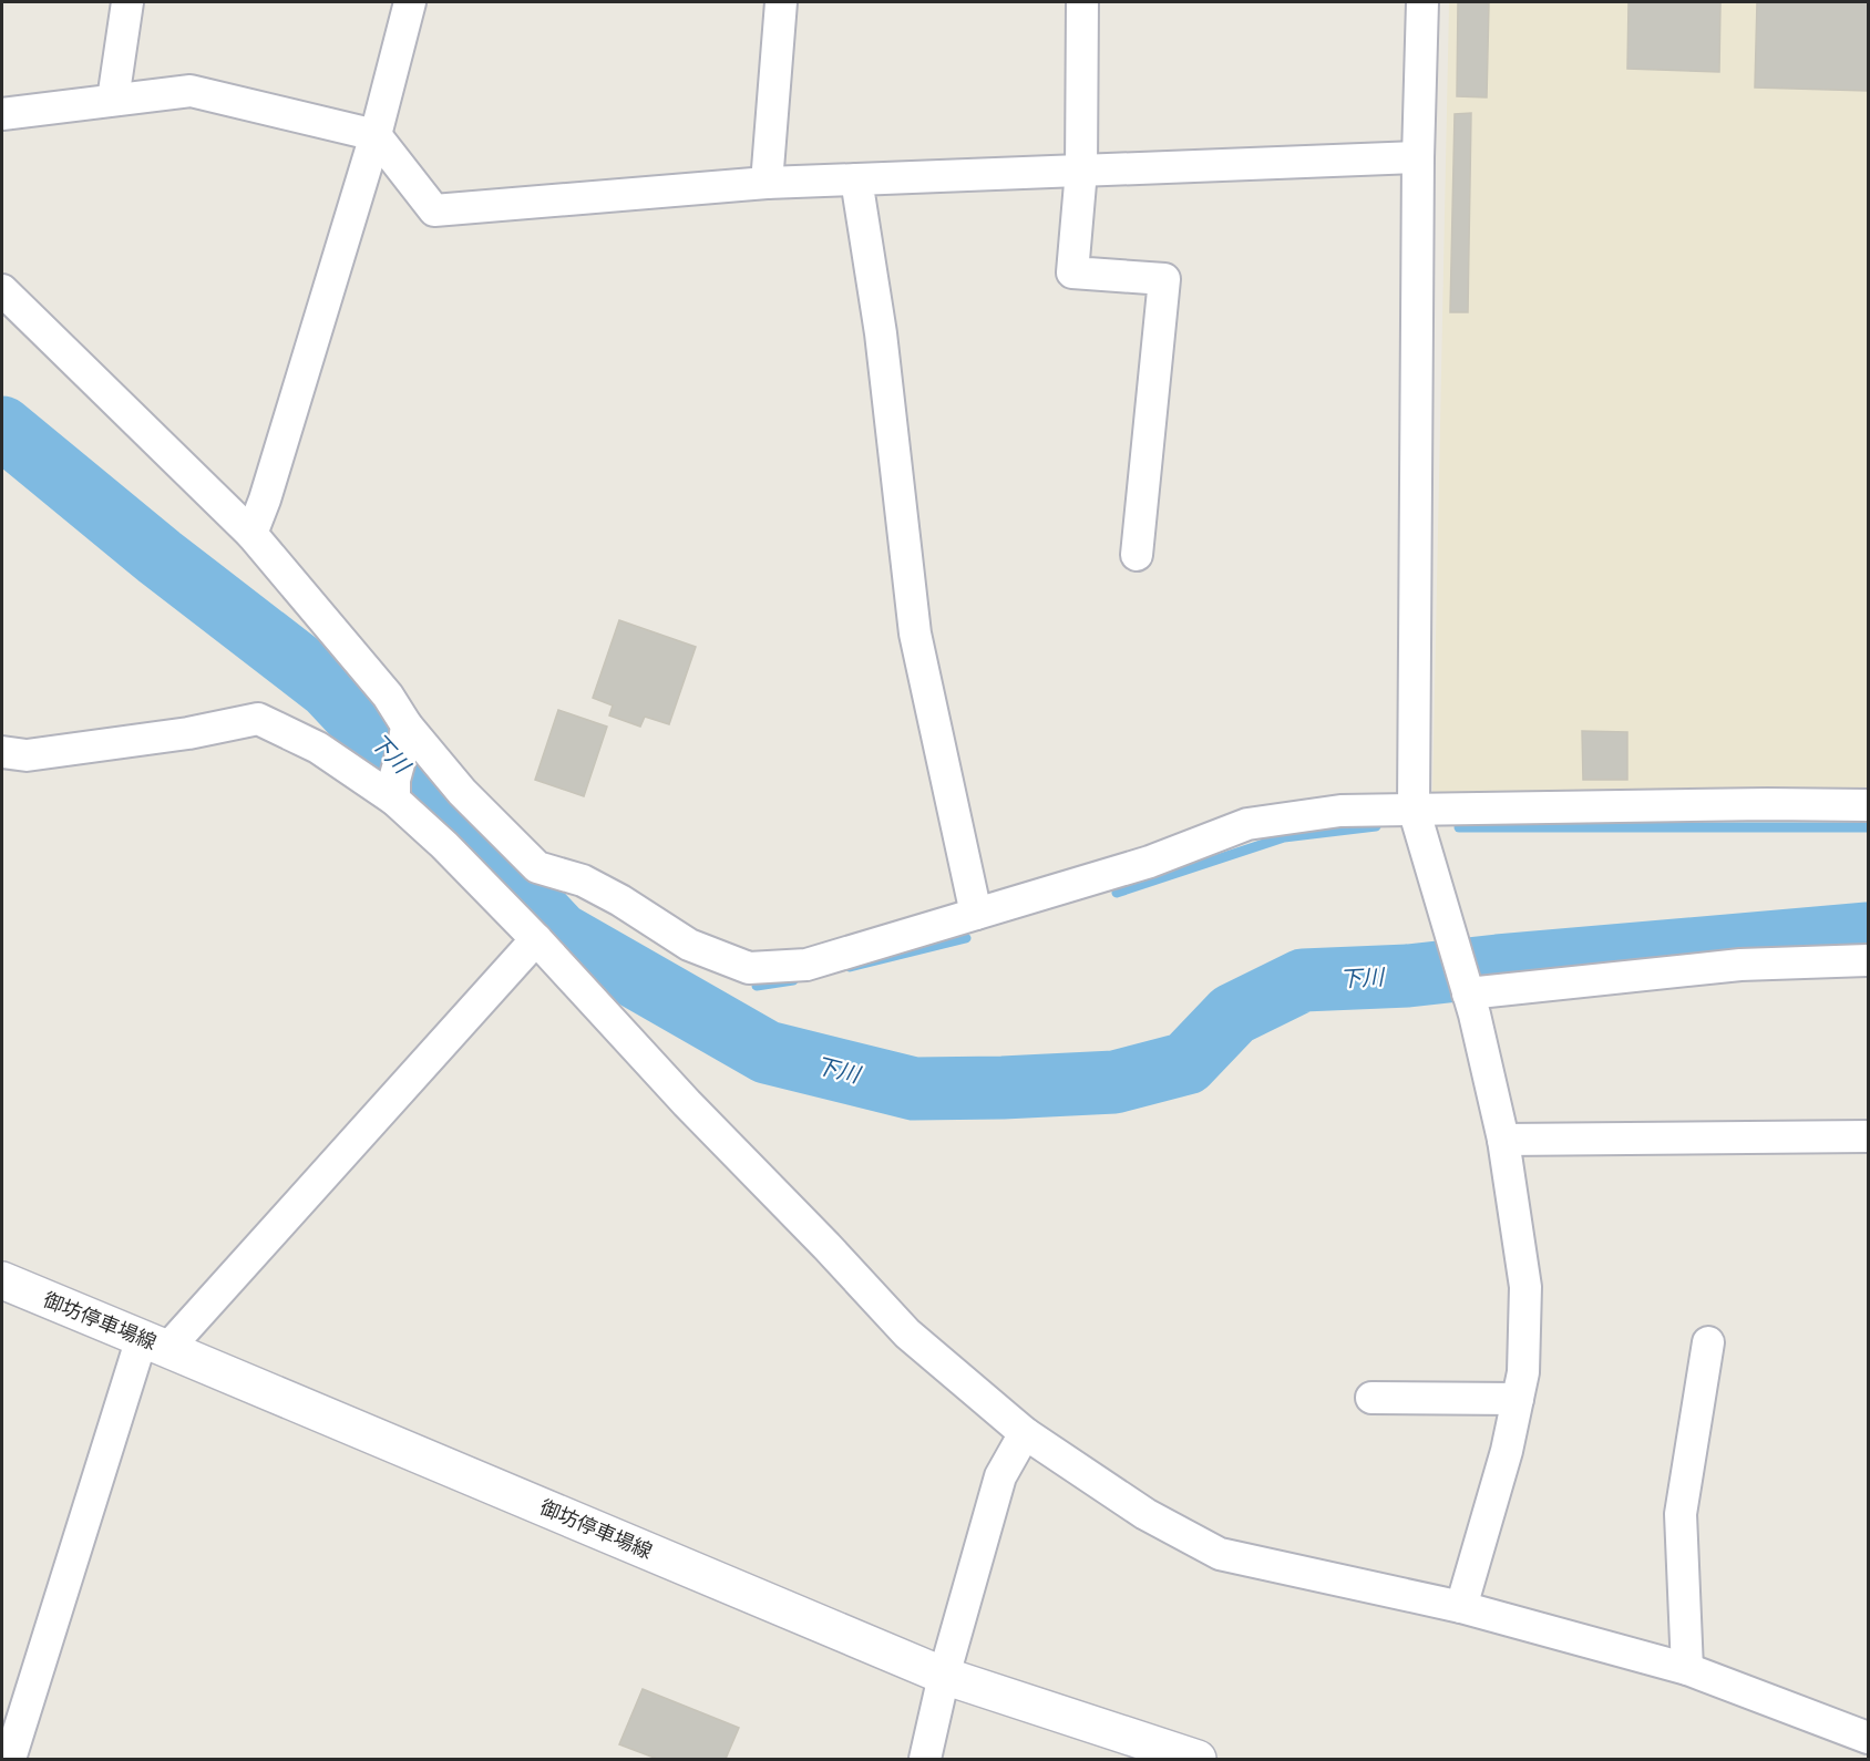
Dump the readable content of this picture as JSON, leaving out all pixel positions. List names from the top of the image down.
{
  "streets": {
    "main road": ["御坊停車場線"]
  },
  "water": ["下川"]
}
